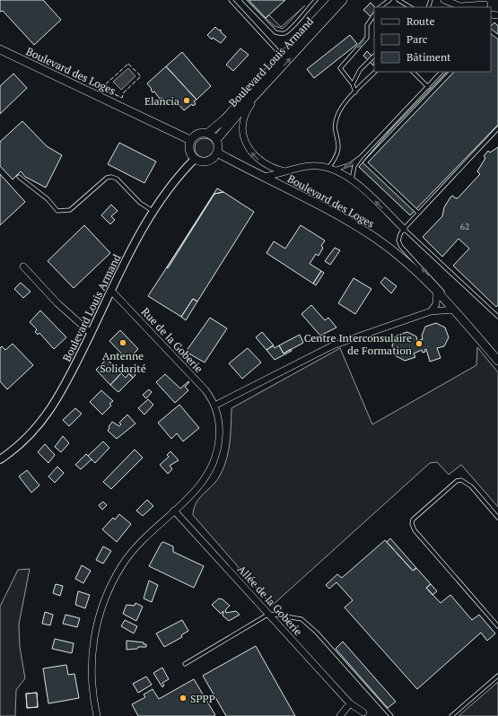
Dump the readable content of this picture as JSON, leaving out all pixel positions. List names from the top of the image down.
{
  "streets": {
    "main road": ["Boulevard Louis Armand", "Boulevard des Loges"],
    "street": ["Rue de la Goberie", "Allée de la Goberie"]
  },
  "crossings": [
    ["Boulevard Louis Armand", "Boulevard des Loges"],
    ["Boulevard Louis Armand", "Rue de la Goberie"],
    ["Rue de la Goberie", "Allée de la Goberie"]
  ],
  "places": [
    "Elancia",
    "Antenne Solidarité",
    "Centre Interconsulaire de Formation",
    "SPPP"
  ],
  "house_numbers": ["62"],
  "legend": ["Route", "Parc", "Bâtiment"]
}
